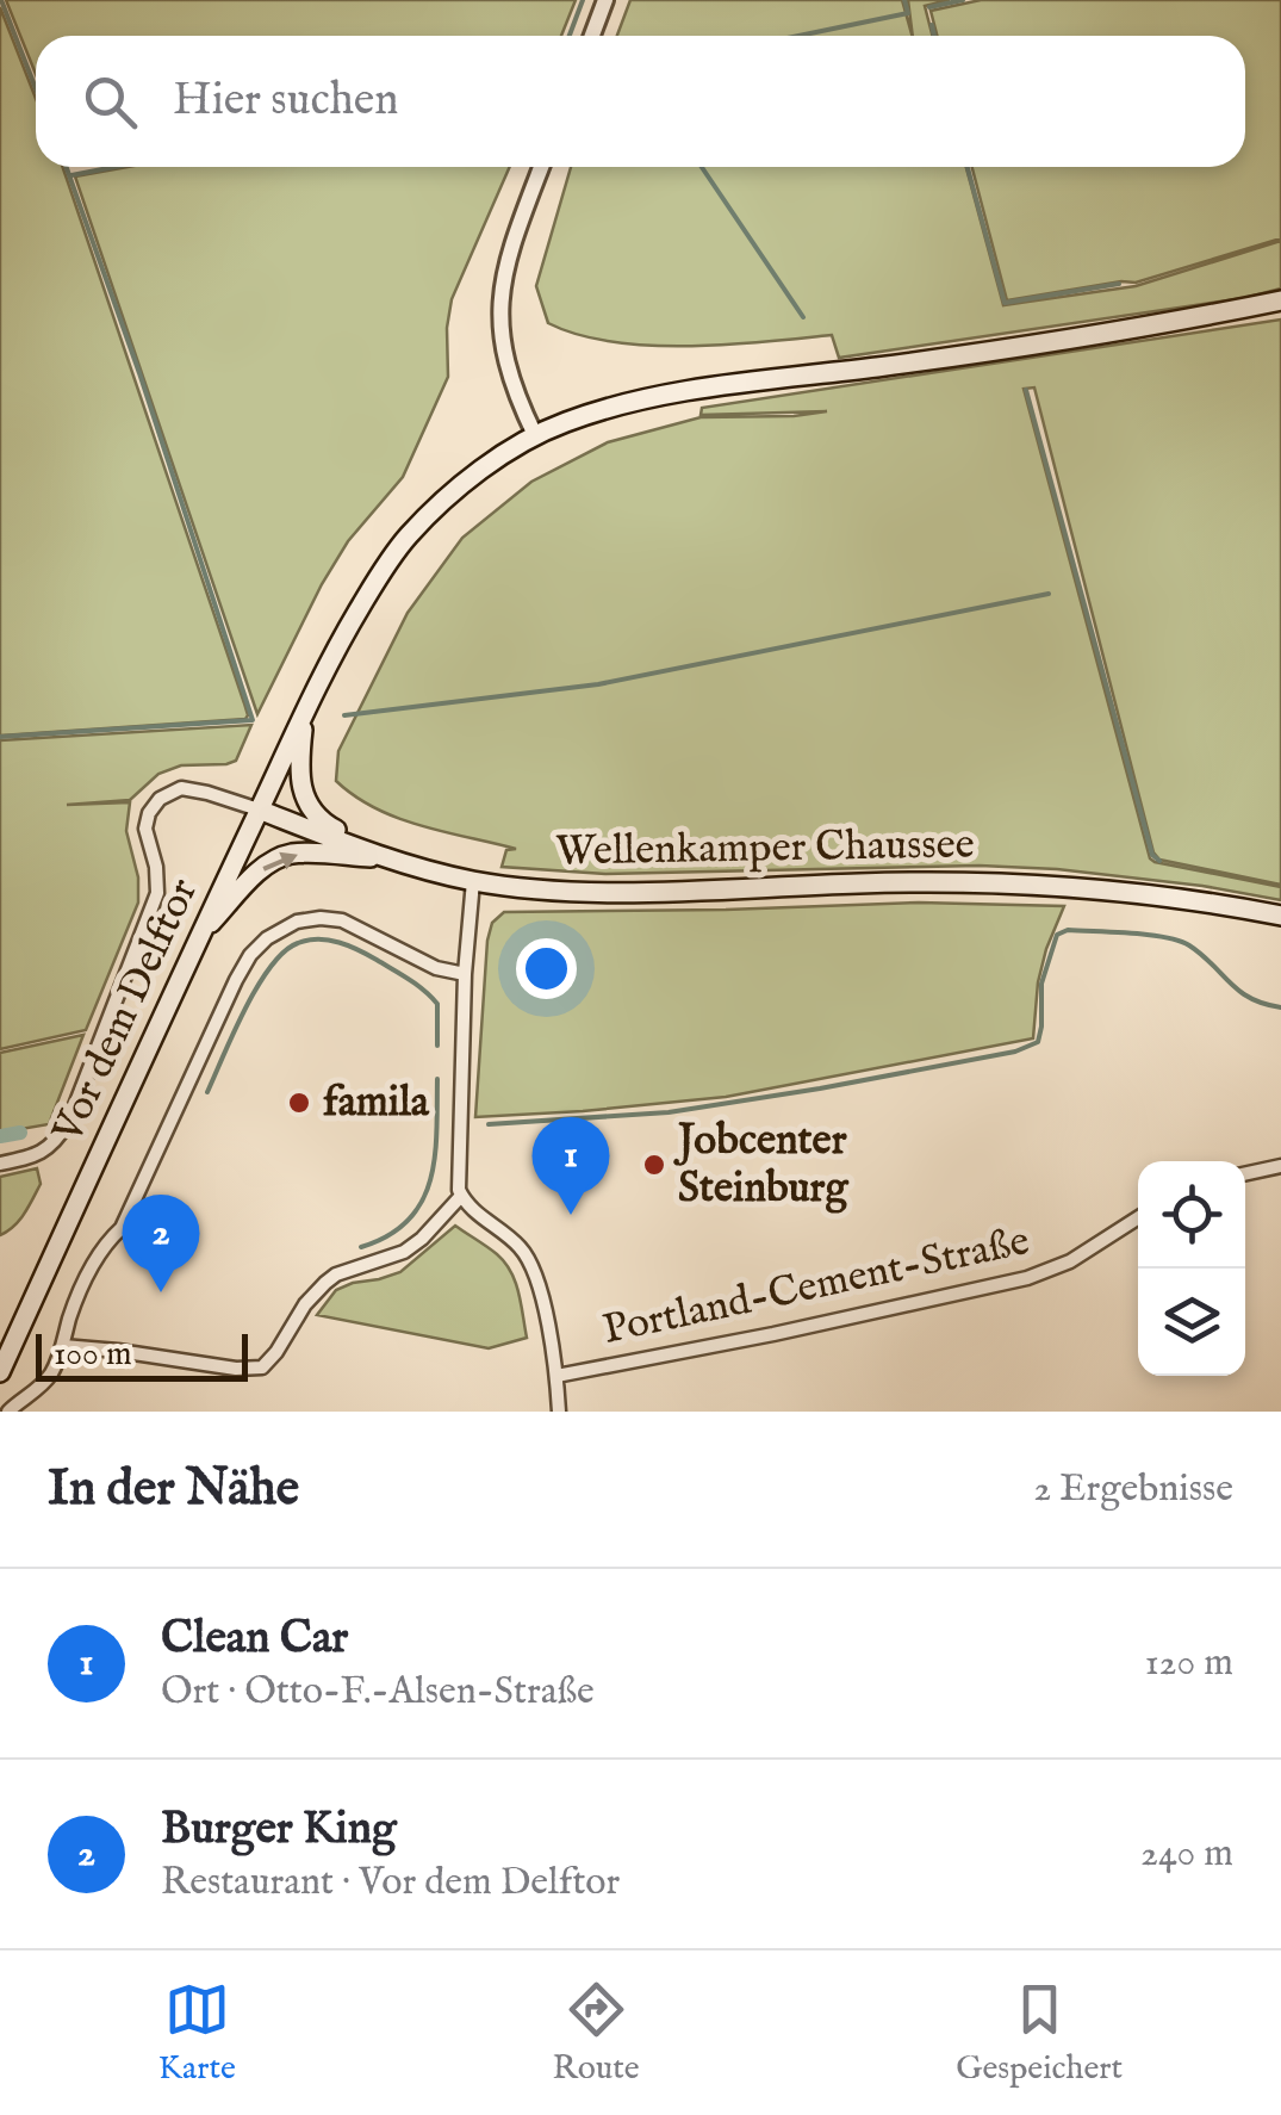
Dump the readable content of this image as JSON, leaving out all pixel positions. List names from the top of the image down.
{
  "streets": {
    "main road": ["Wellenkamper Chaussee", "Vor dem Delftor"],
    "street": ["Portland-Cement-Straße"]
  },
  "crossings": [
    ["Wellenkamper Chaussee", "Vor dem Delftor"]
  ],
  "places": ["famila", "Jobcenter Steinburg"],
  "scale_bar": "100 m",
  "page": {
    "search": "Hier suchen",
    "pins": ["1", "2"],
    "scale": "100 m",
    "heading": ["In der Nähe", "2 Ergebnisse"],
    "list": [
      {
        "mark": "1",
        "name": "Clean Car",
        "note": "Ort · Otto-F.-Alsen-Straße",
        "value": "120 m"
      },
      {
        "mark": "2",
        "name": "Burger King",
        "note": "Restaurant · Vor dem Delftor",
        "value": "240 m"
      }
    ],
    "nav": ["Karte", "Route", "Gespeichert"]
  }
}
